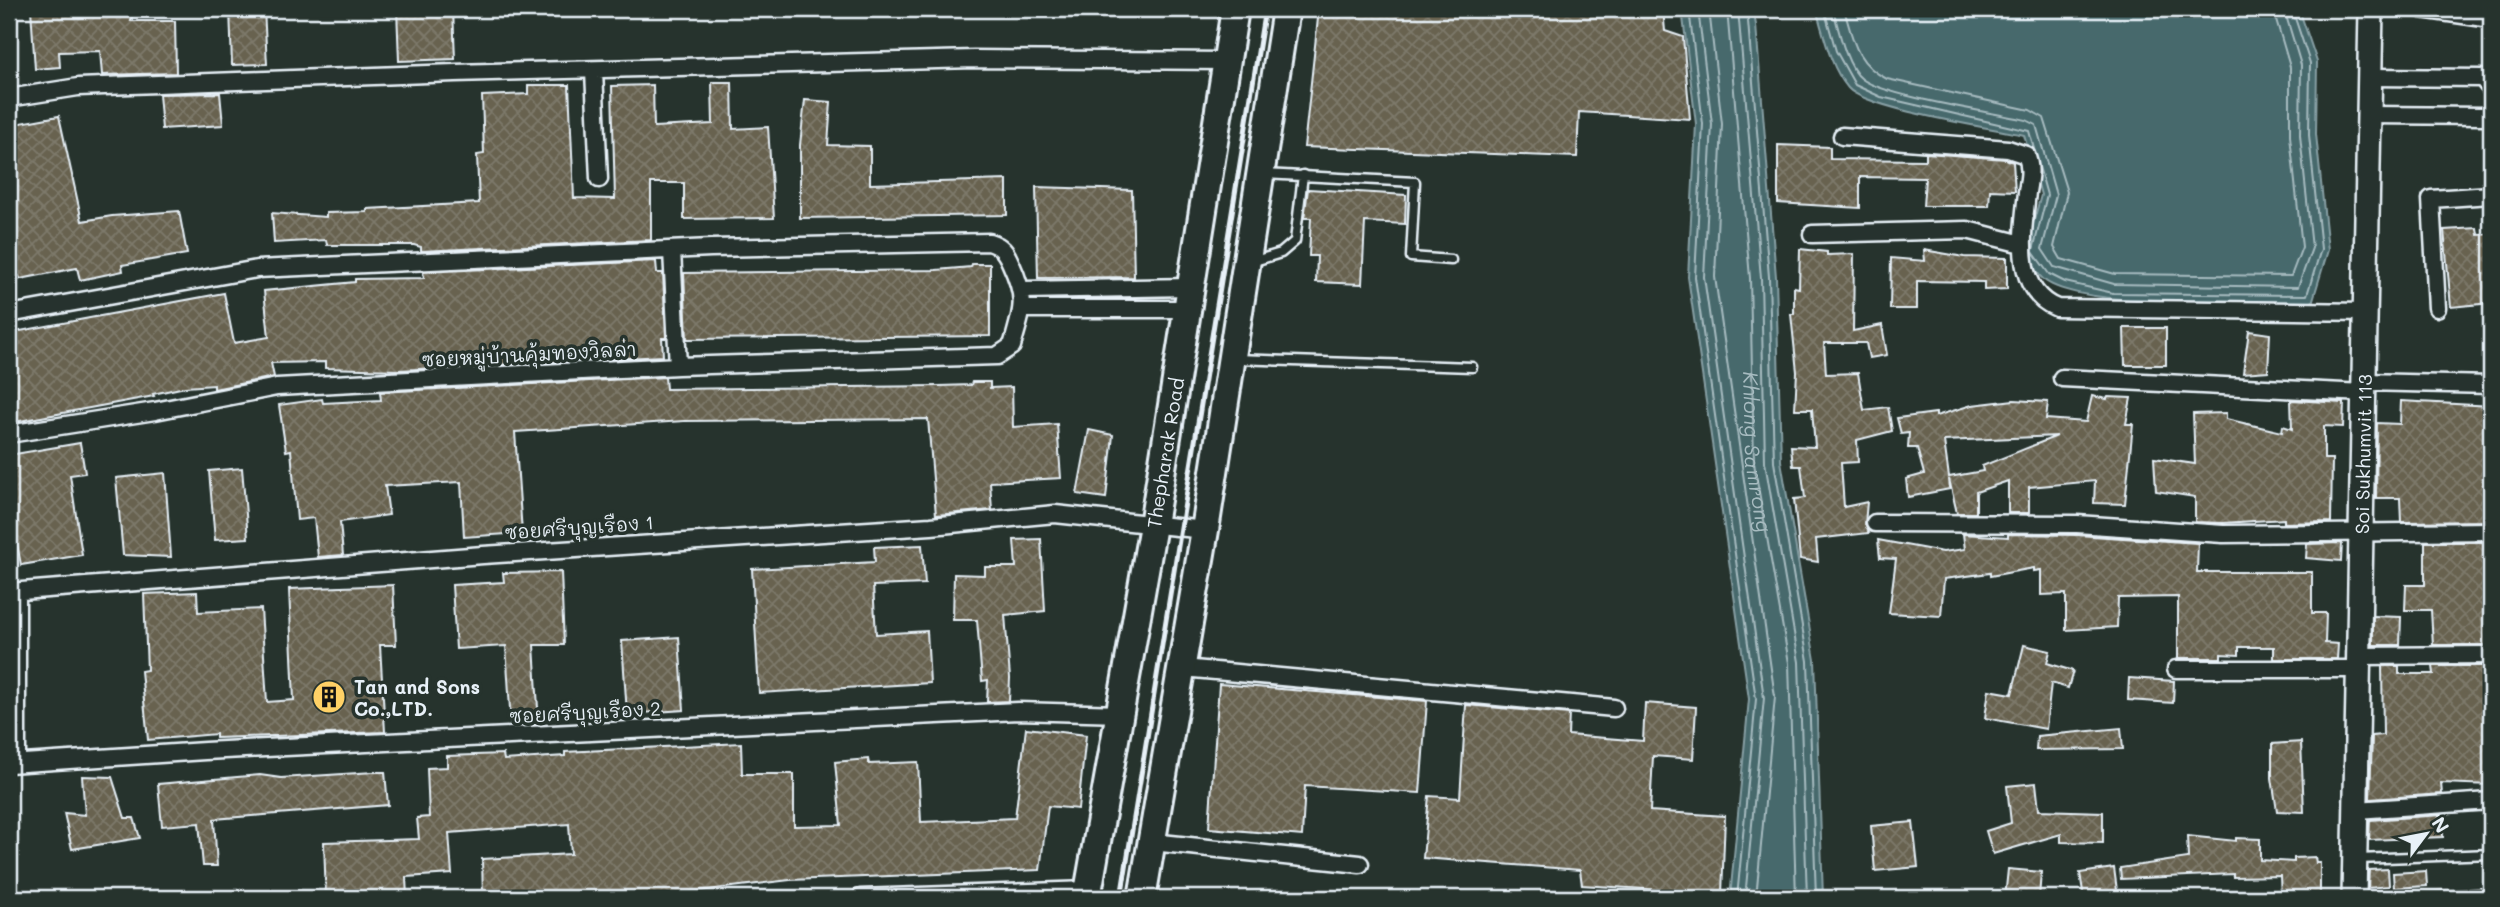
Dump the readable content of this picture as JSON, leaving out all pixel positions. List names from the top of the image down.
{
  "streets": {
    "main road": ["Thepharak Road", "Soi Sukhumvit 113"],
    "street": ["ซอยหมู่บ้านคุ้มทองวิลล่า", "ซอยศรีบุญเรือง 1", "ซอยศรีบุญเรือง 2"]
  },
  "crossings": [
    ["Thepharak Road", "ซอยศรีบุญเรือง 1"],
    ["Thepharak Road", "ซอยศรีบุญเรือง 2"]
  ],
  "water": ["Khlong Samrong"],
  "places": {
    "building": ["Tan and Sons Co.,LTD."]
  },
  "north": "top right"
}
